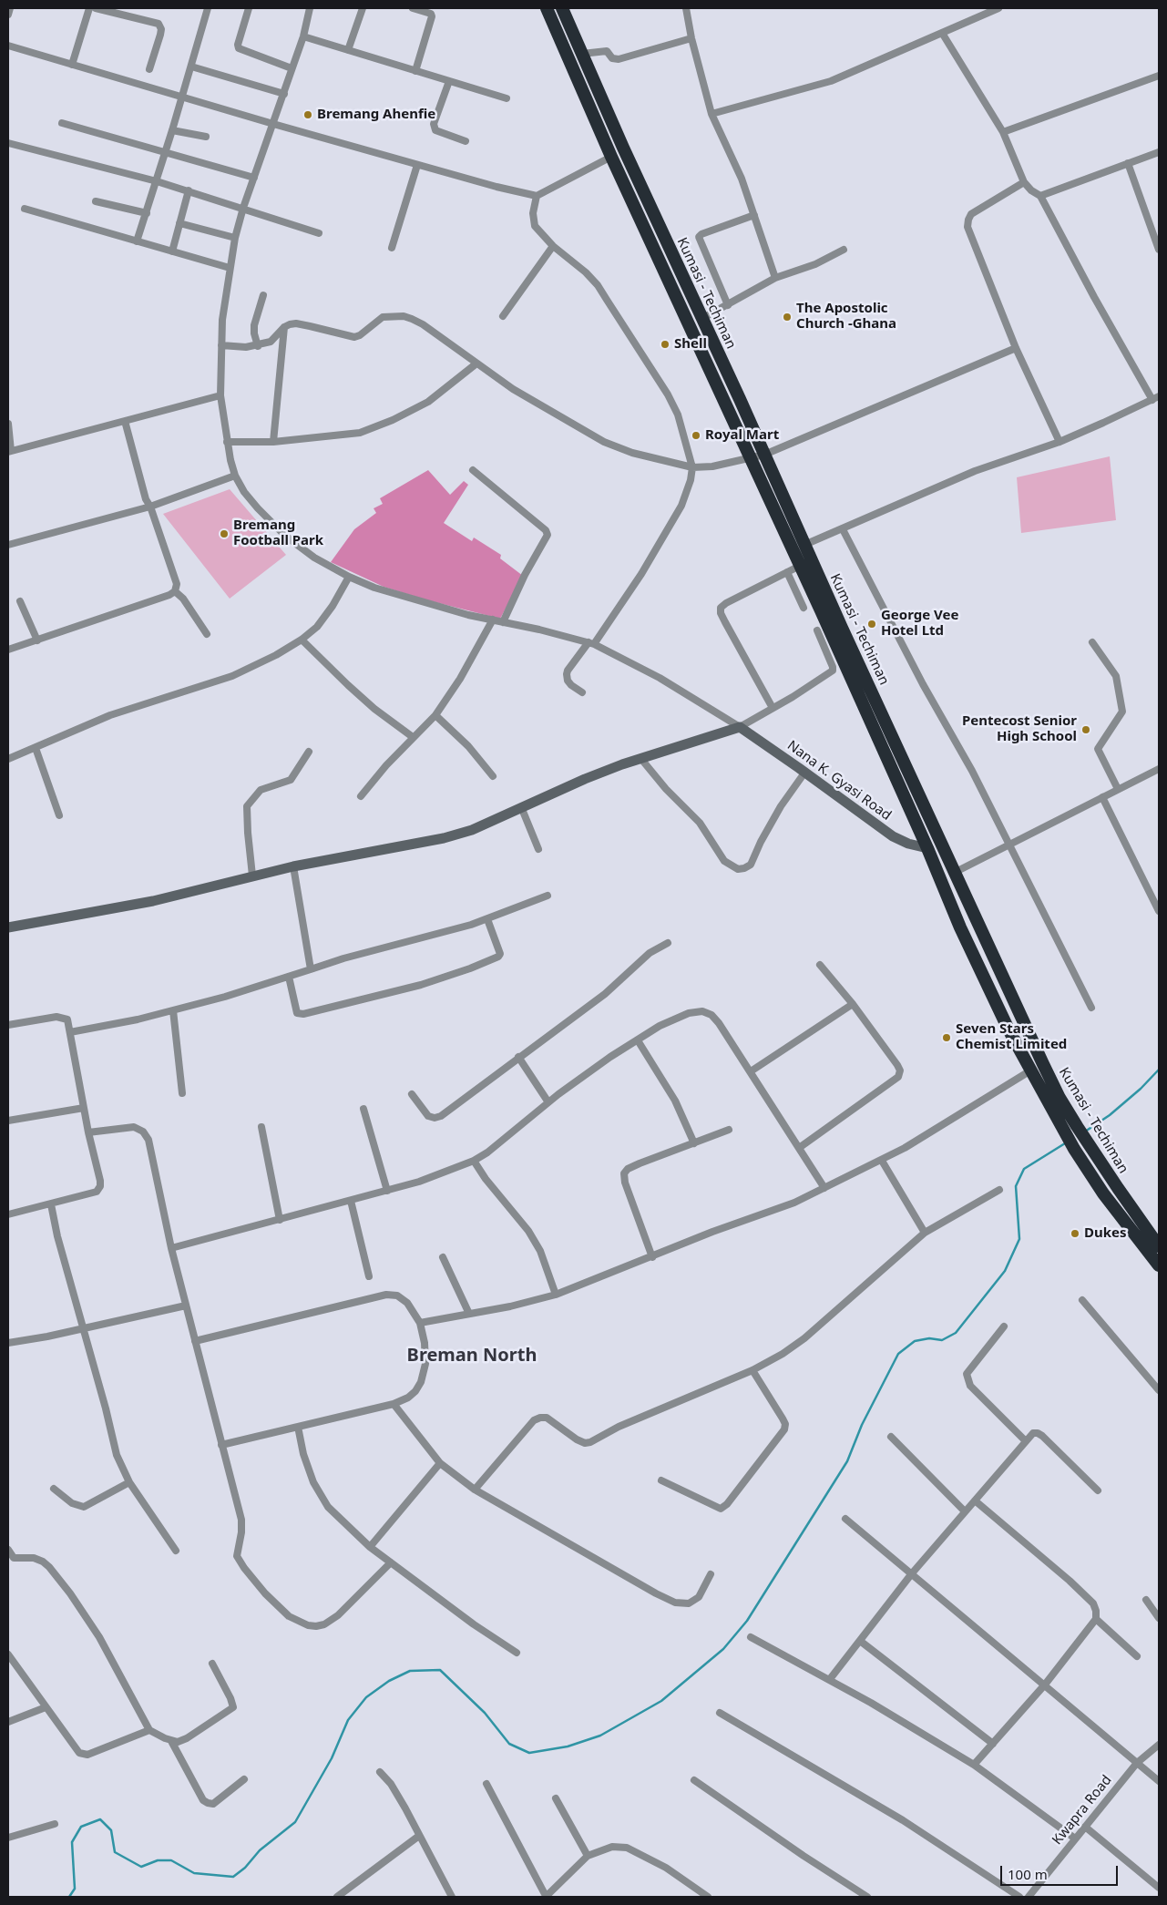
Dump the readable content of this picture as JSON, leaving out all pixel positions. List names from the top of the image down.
{
  "streets": {
    "highway": ["Kumasi - Techiman"],
    "street": ["Nana K. Gyasi Road", "Kwapra Road"]
  },
  "districts": ["Breman North"],
  "places": [
    "Bremang Ahenfie",
    "The Apostolic Church -Ghana",
    "Shell",
    "Royal Mart",
    "Bremang Football Park",
    "George Vee Hotel Ltd",
    "Pentecost Senior High School",
    "Seven Stars Chemist Limited",
    "Dukes"
  ],
  "scale_bar": "100 m"
}
